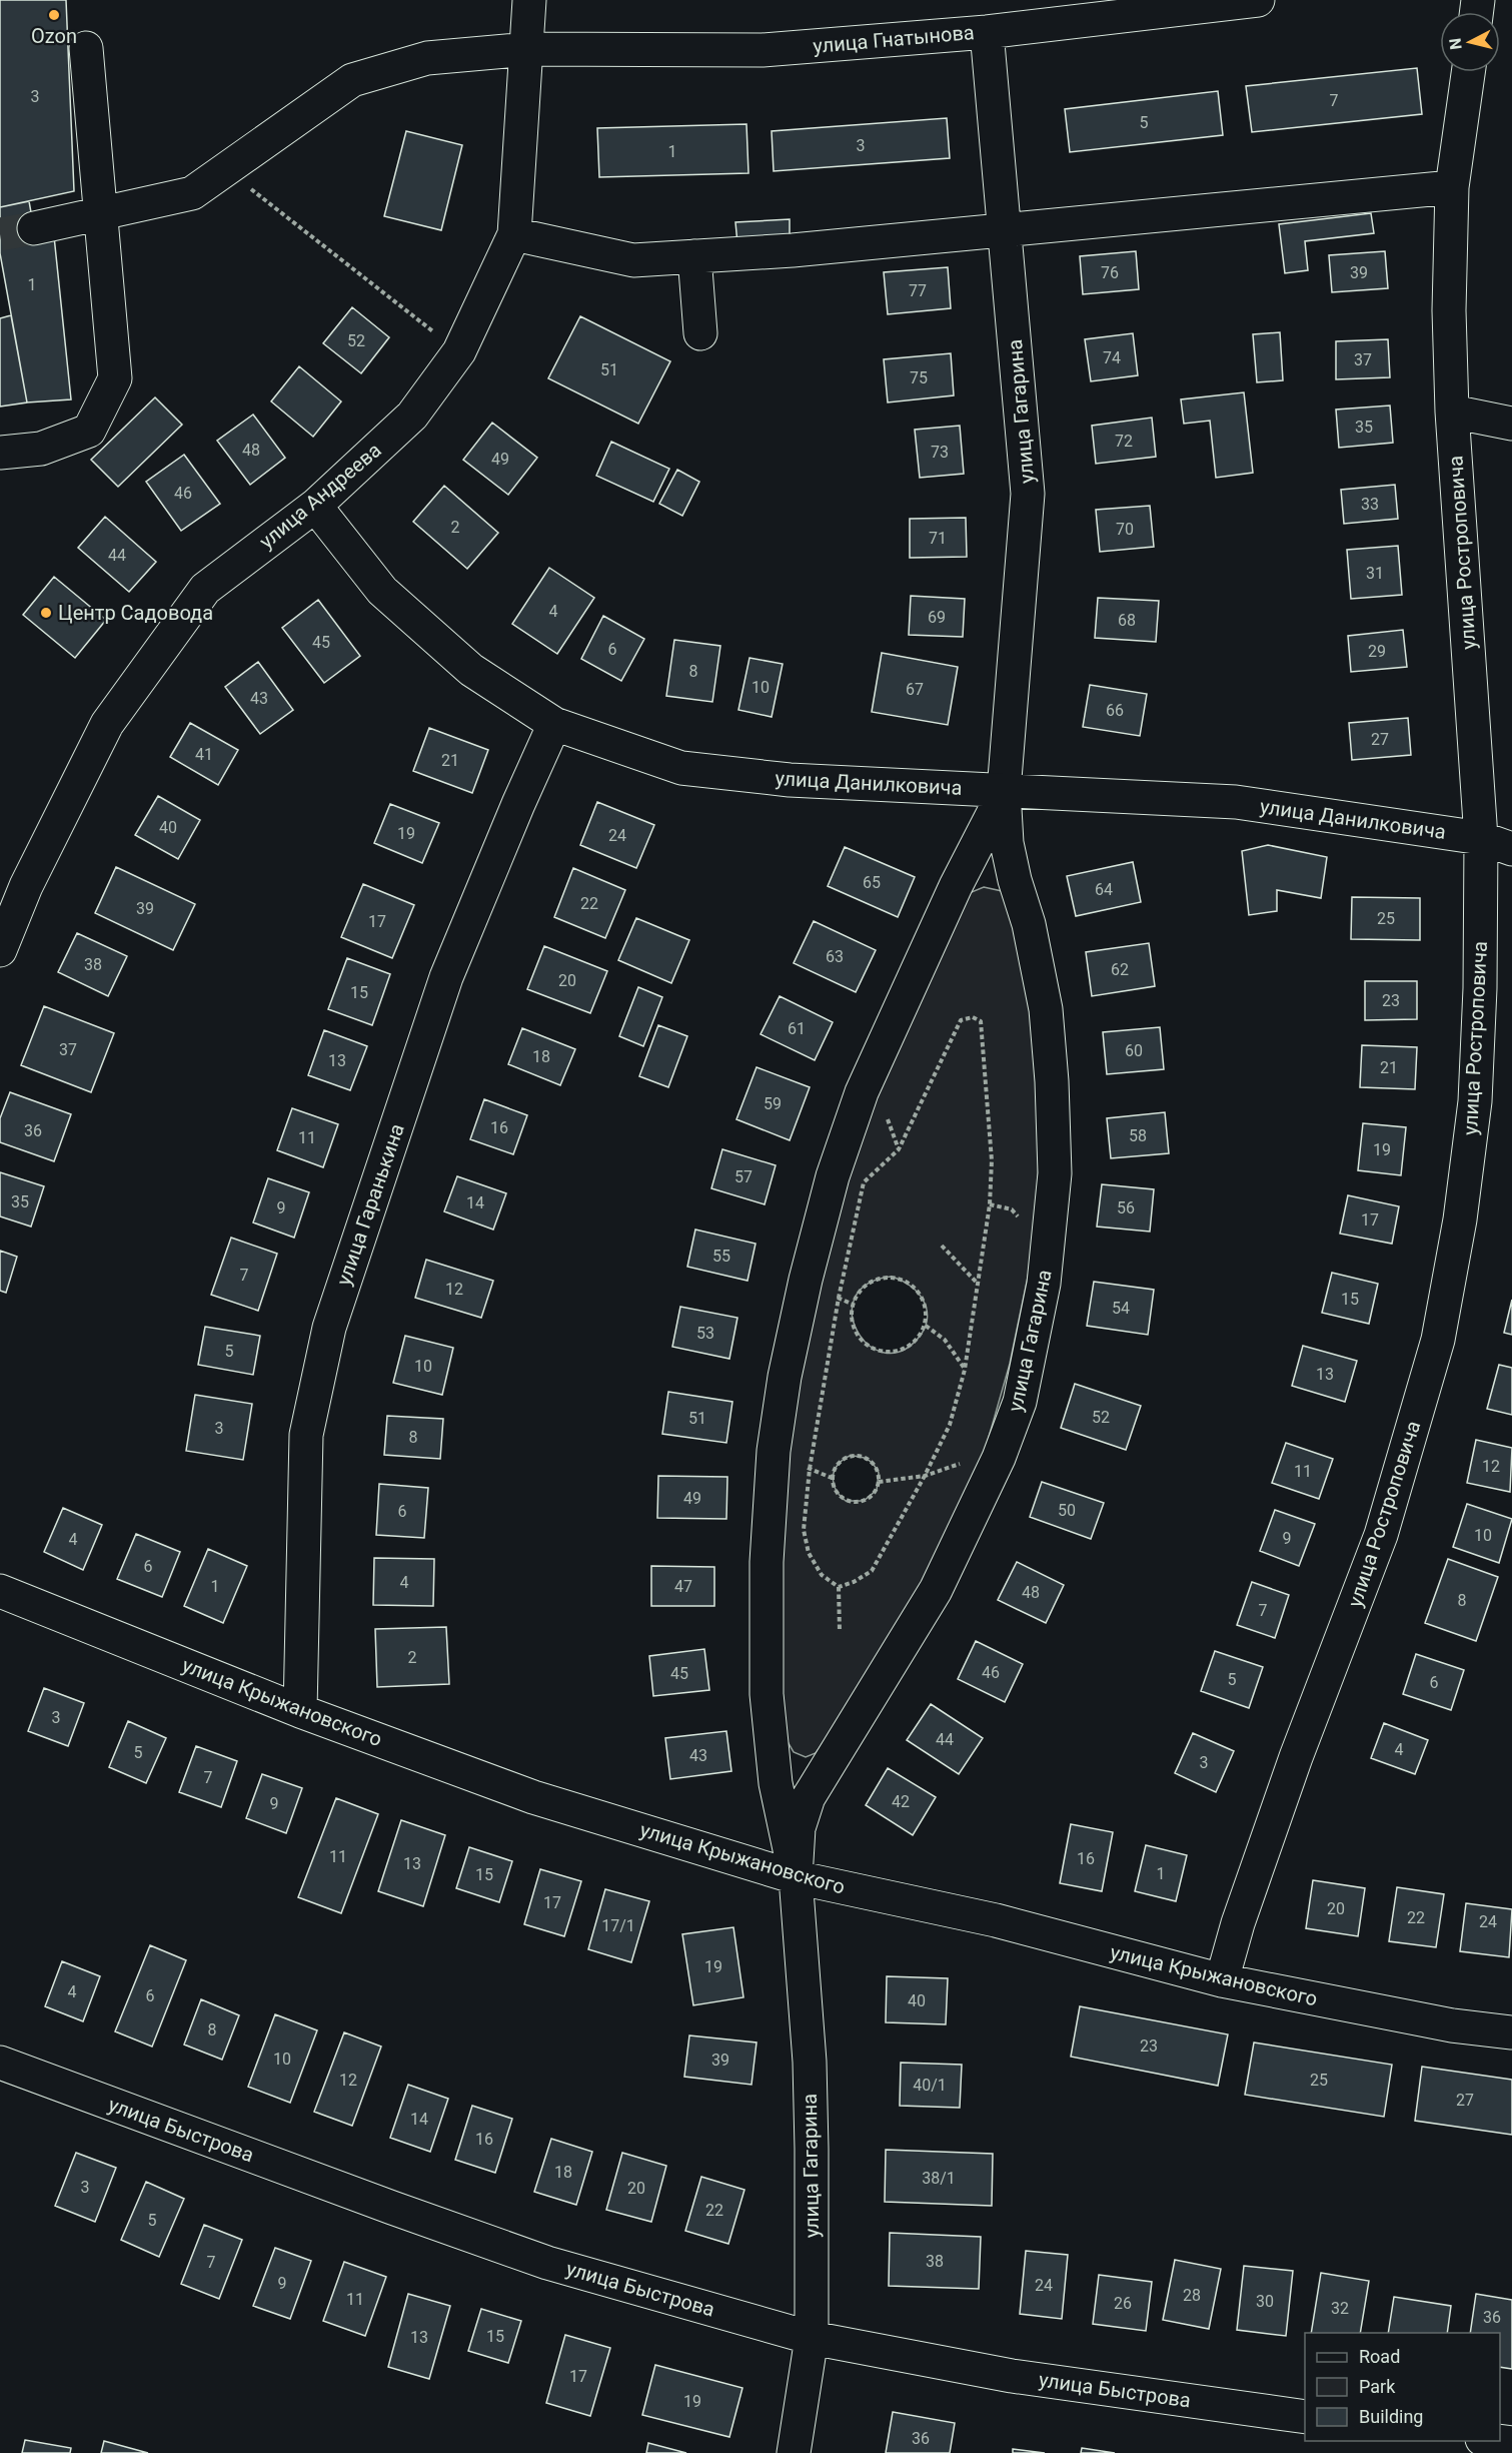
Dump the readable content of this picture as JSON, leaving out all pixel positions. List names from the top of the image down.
{
  "streets": {
    "street": [
      "улица Гнатынова",
      "улица Гагарина",
      "улица Андреева",
      "улица Ростроповича",
      "улица Данилковича",
      "улица Гаранькина",
      "улица Крыжановского",
      "улица Быстрова"
    ]
  },
  "crossings": [
    ["улица Гнатынова", "улица Гагарина"],
    ["улица Гнатынова", "улица Андреева"],
    ["улица Гагарина", "улица Данилковича"],
    ["улица Гагарина", "улица Крыжановского"],
    ["улица Гагарина", "улица Быстрова"],
    ["улица Андреева", "улица Данилковича"],
    ["улица Ростроповича", "улица Данилковича"],
    ["улица Ростроповича", "улица Крыжановского"],
    ["улица Данилковича", "улица Гаранькина"],
    ["улица Гаранькина", "улица Крыжановского"]
  ],
  "places": ["Ozon", "Центр Садовода"],
  "house_numbers": [
    "3",
    "7",
    "5",
    "3",
    "1",
    "76",
    "39",
    "1",
    "77",
    "52",
    "74",
    "37",
    "51",
    "75",
    "35",
    "72",
    "48",
    "73",
    "49",
    "46",
    "33",
    "2",
    "70",
    "71",
    "44",
    "31",
    "4",
    "69",
    "68",
    "45",
    "6",
    "29",
    "8",
    "10",
    "67",
    "43",
    "66",
    "27",
    "41",
    "21",
    "40",
    "19",
    "24",
    "65",
    "64",
    "22",
    "39",
    "25",
    "17",
    "63",
    "38",
    "62",
    "20",
    "15",
    "23",
    "61",
    "37",
    "60",
    "18",
    "13",
    "21",
    "59",
    "16",
    "36",
    "58",
    "11",
    "19",
    "57",
    "35",
    "14",
    "9",
    "56",
    "17",
    "55",
    "7",
    "12",
    "15",
    "54",
    "53",
    "5",
    "10",
    "13",
    "52",
    "51",
    "3",
    "8",
    "12",
    "11",
    "49",
    "50",
    "6",
    "10",
    "9",
    "4",
    "6",
    "4",
    "1",
    "47",
    "48",
    "8",
    "7",
    "2",
    "46",
    "45",
    "5",
    "6",
    "3",
    "44",
    "4",
    "5",
    "43",
    "3",
    "7",
    "42",
    "9",
    "11",
    "16",
    "13",
    "1",
    "15",
    "17",
    "20",
    "22",
    "24",
    "17/1",
    "19",
    "4",
    "6",
    "40",
    "8",
    "23",
    "10",
    "39",
    "12",
    "25",
    "40/1",
    "27",
    "14",
    "16",
    "18",
    "38/1",
    "3",
    "20",
    "22",
    "5",
    "38",
    "7",
    "9",
    "24",
    "28",
    "11",
    "30",
    "26",
    "32",
    "36",
    "15",
    "13",
    "17",
    "19",
    "36"
  ],
  "legend": ["Road", "Park", "Building"],
  "north": "left"
}
